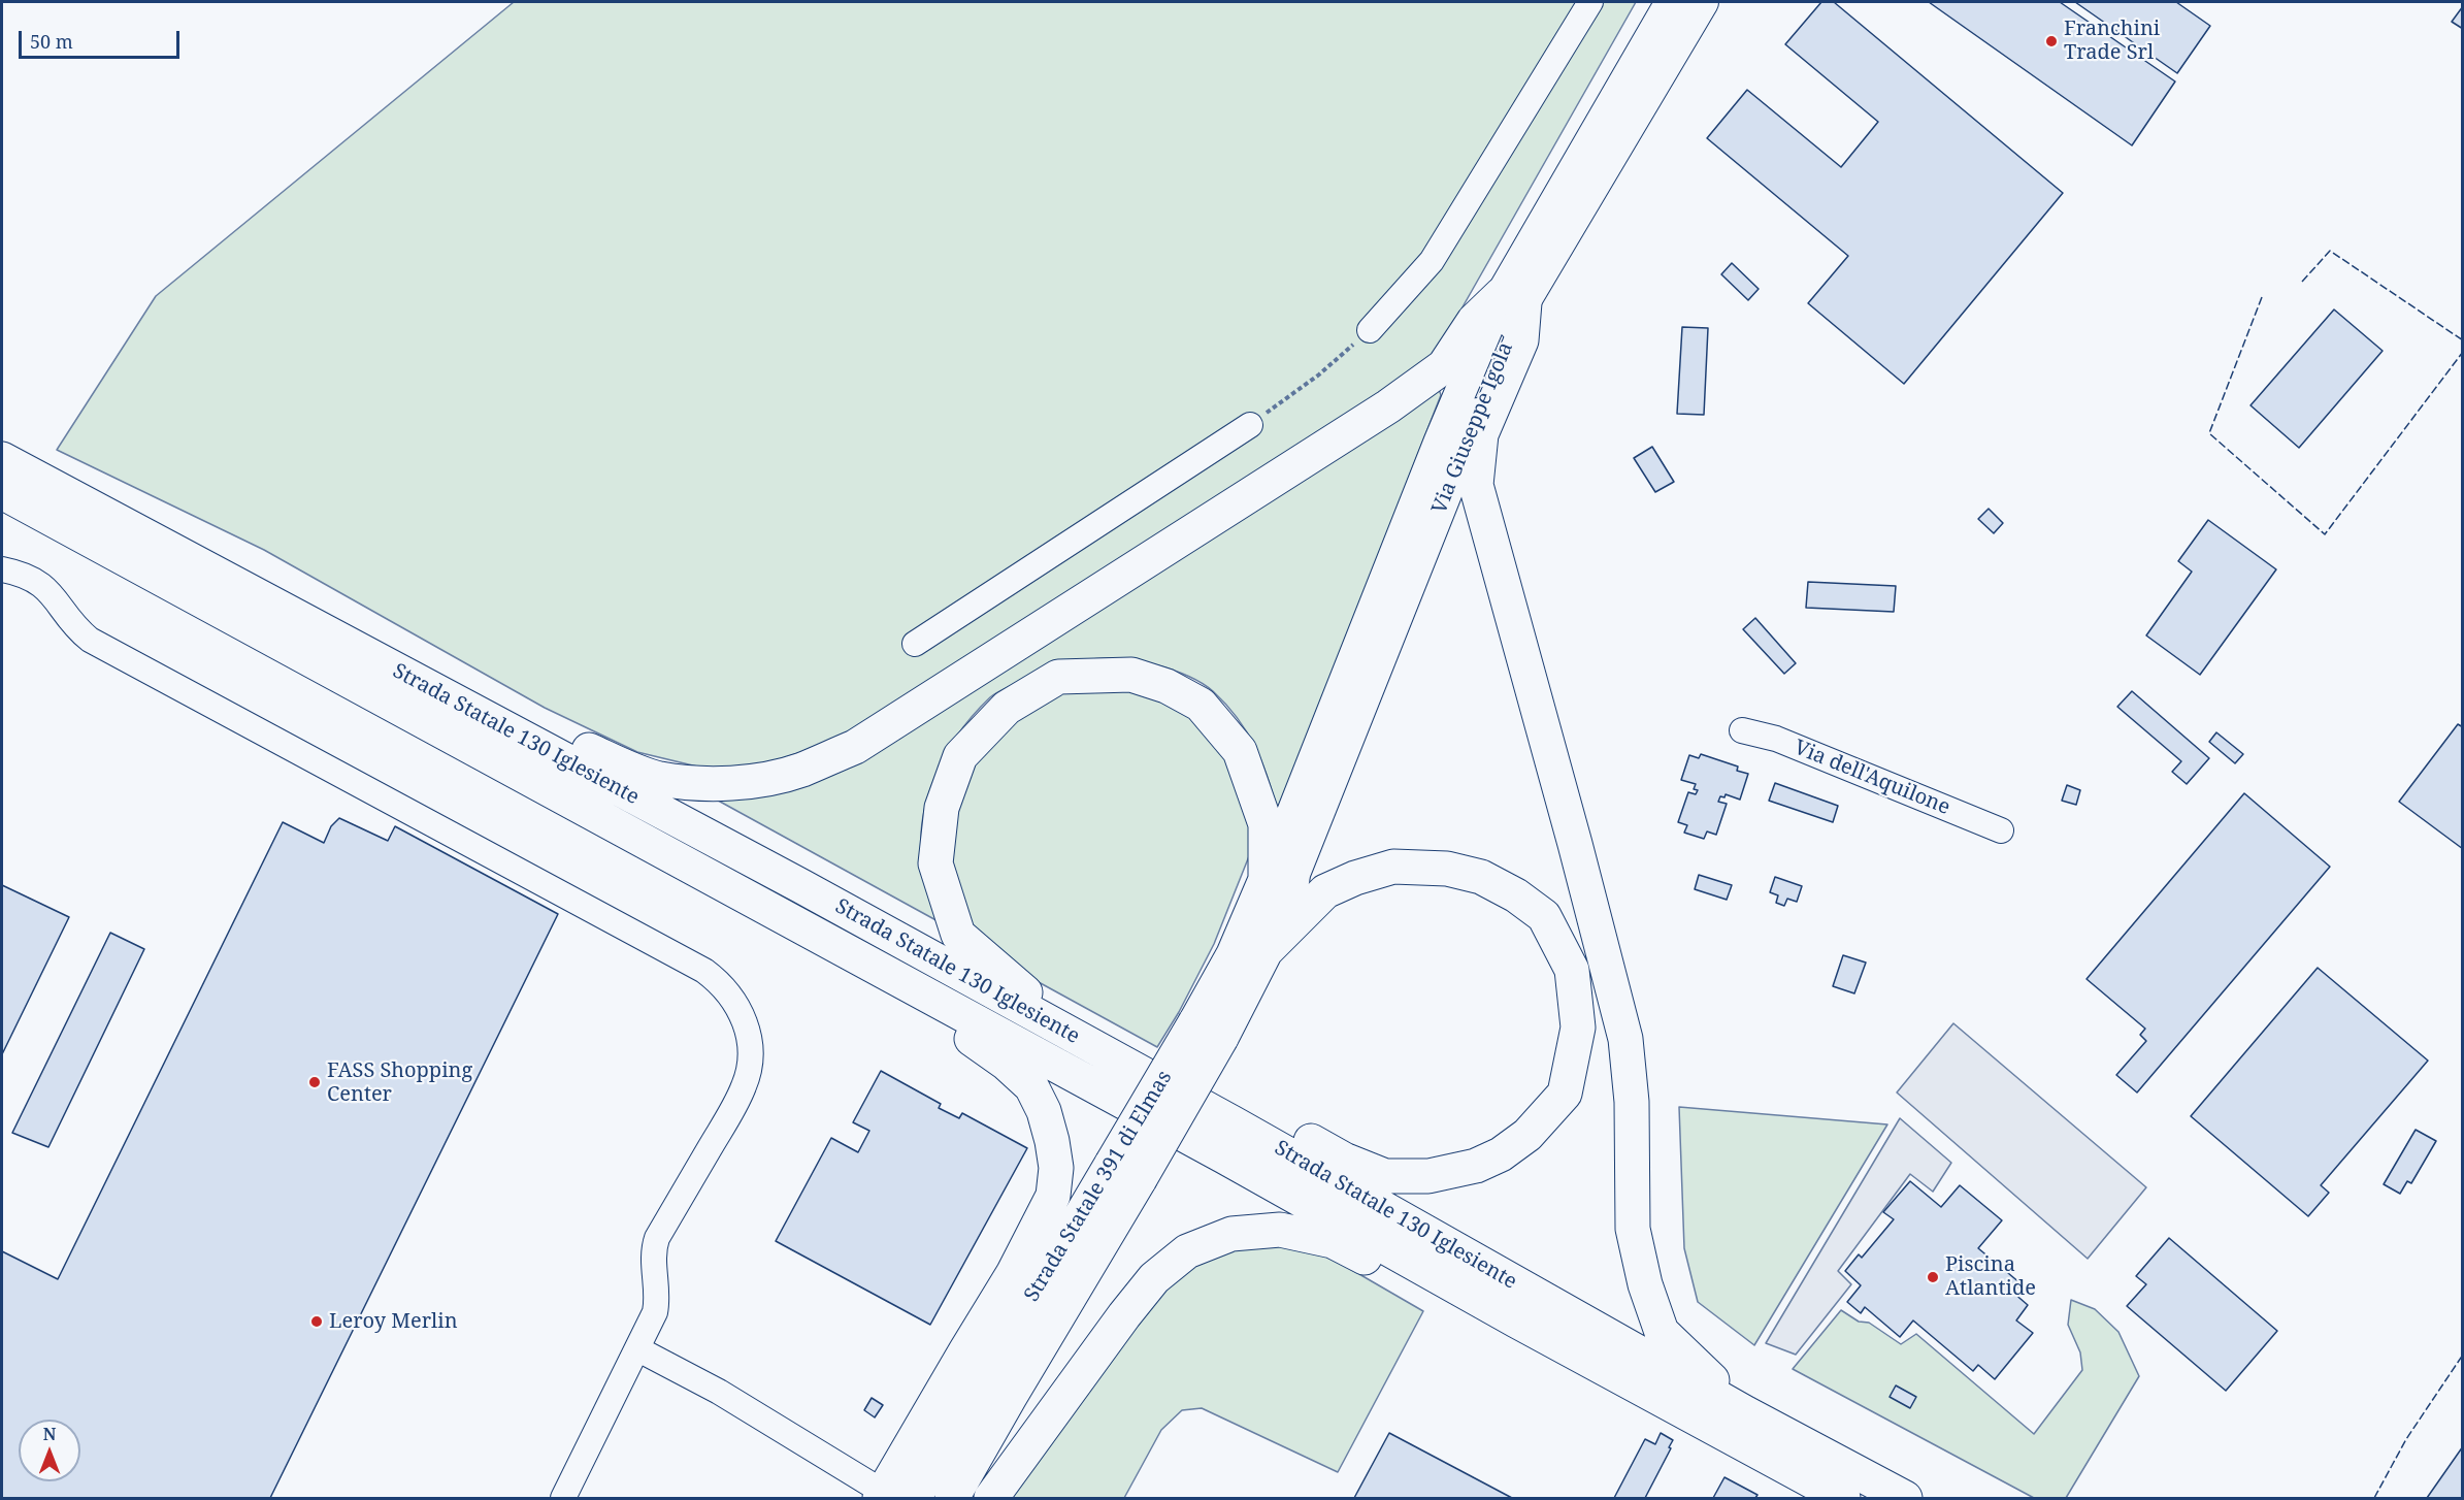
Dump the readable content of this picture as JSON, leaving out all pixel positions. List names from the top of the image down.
{
  "streets": {
    "highway": ["Strada Statale 130 Iglesiente", "Strada Statale 391 di Elmas"],
    "main road": ["Via Giuseppe Igola"],
    "street": ["Via dell'Aquilone"]
  },
  "crossings": [
    ["Via Giuseppe Igola", "Strada Statale 391 di Elmas"]
  ],
  "places": [
    "Franchini Trade Srl",
    "FASS Shopping Center",
    "Piscina Atlantide",
    "Leroy Merlin"
  ],
  "scale_bar": "50 m",
  "north": "top"
}
